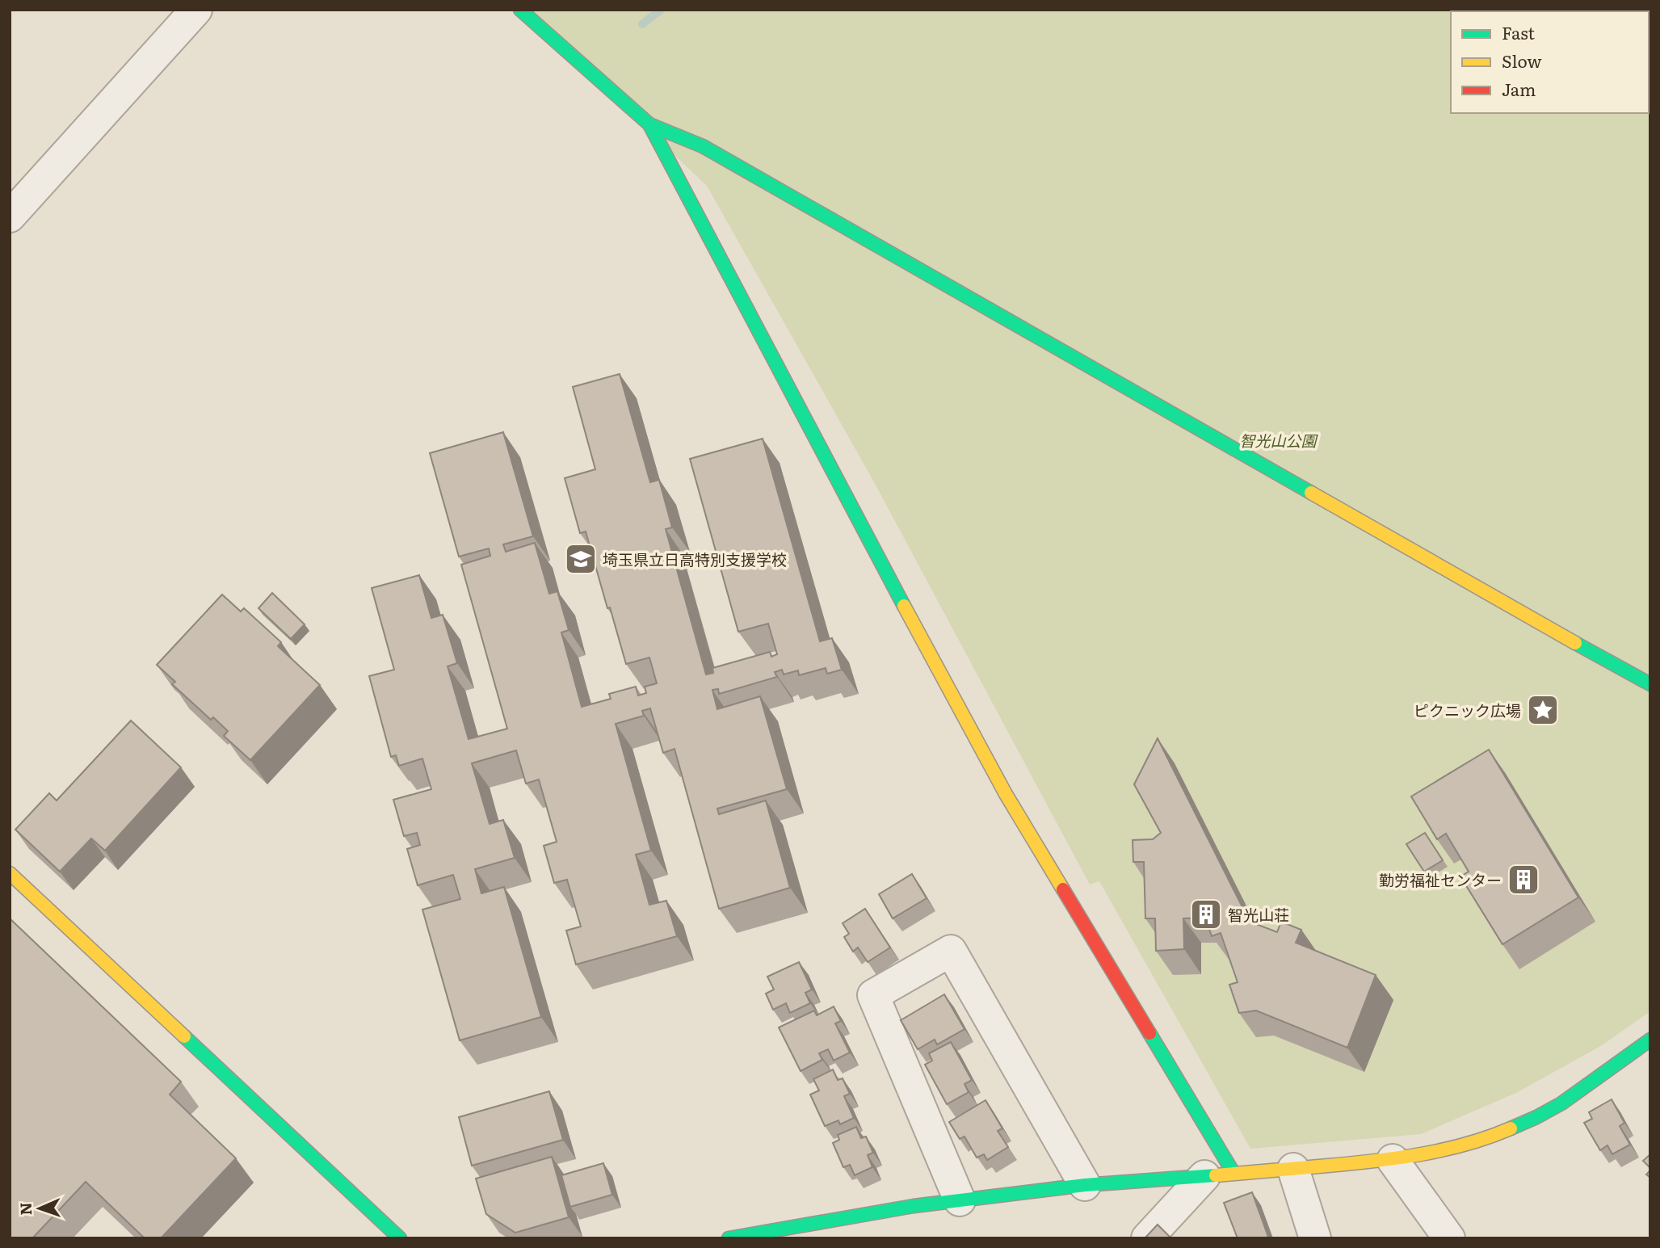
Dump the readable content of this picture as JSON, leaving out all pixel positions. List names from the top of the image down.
{
  "parks": ["智光山公園"],
  "places": {
    "school or university": ["埼玉県立日高特別支援学校"],
    "place": ["ピクニック広場"],
    "building": ["勤労福祉センター", "智光山荘"]
  },
  "legend": ["Fast", "Slow", "Jam"],
  "north": "left"
}
